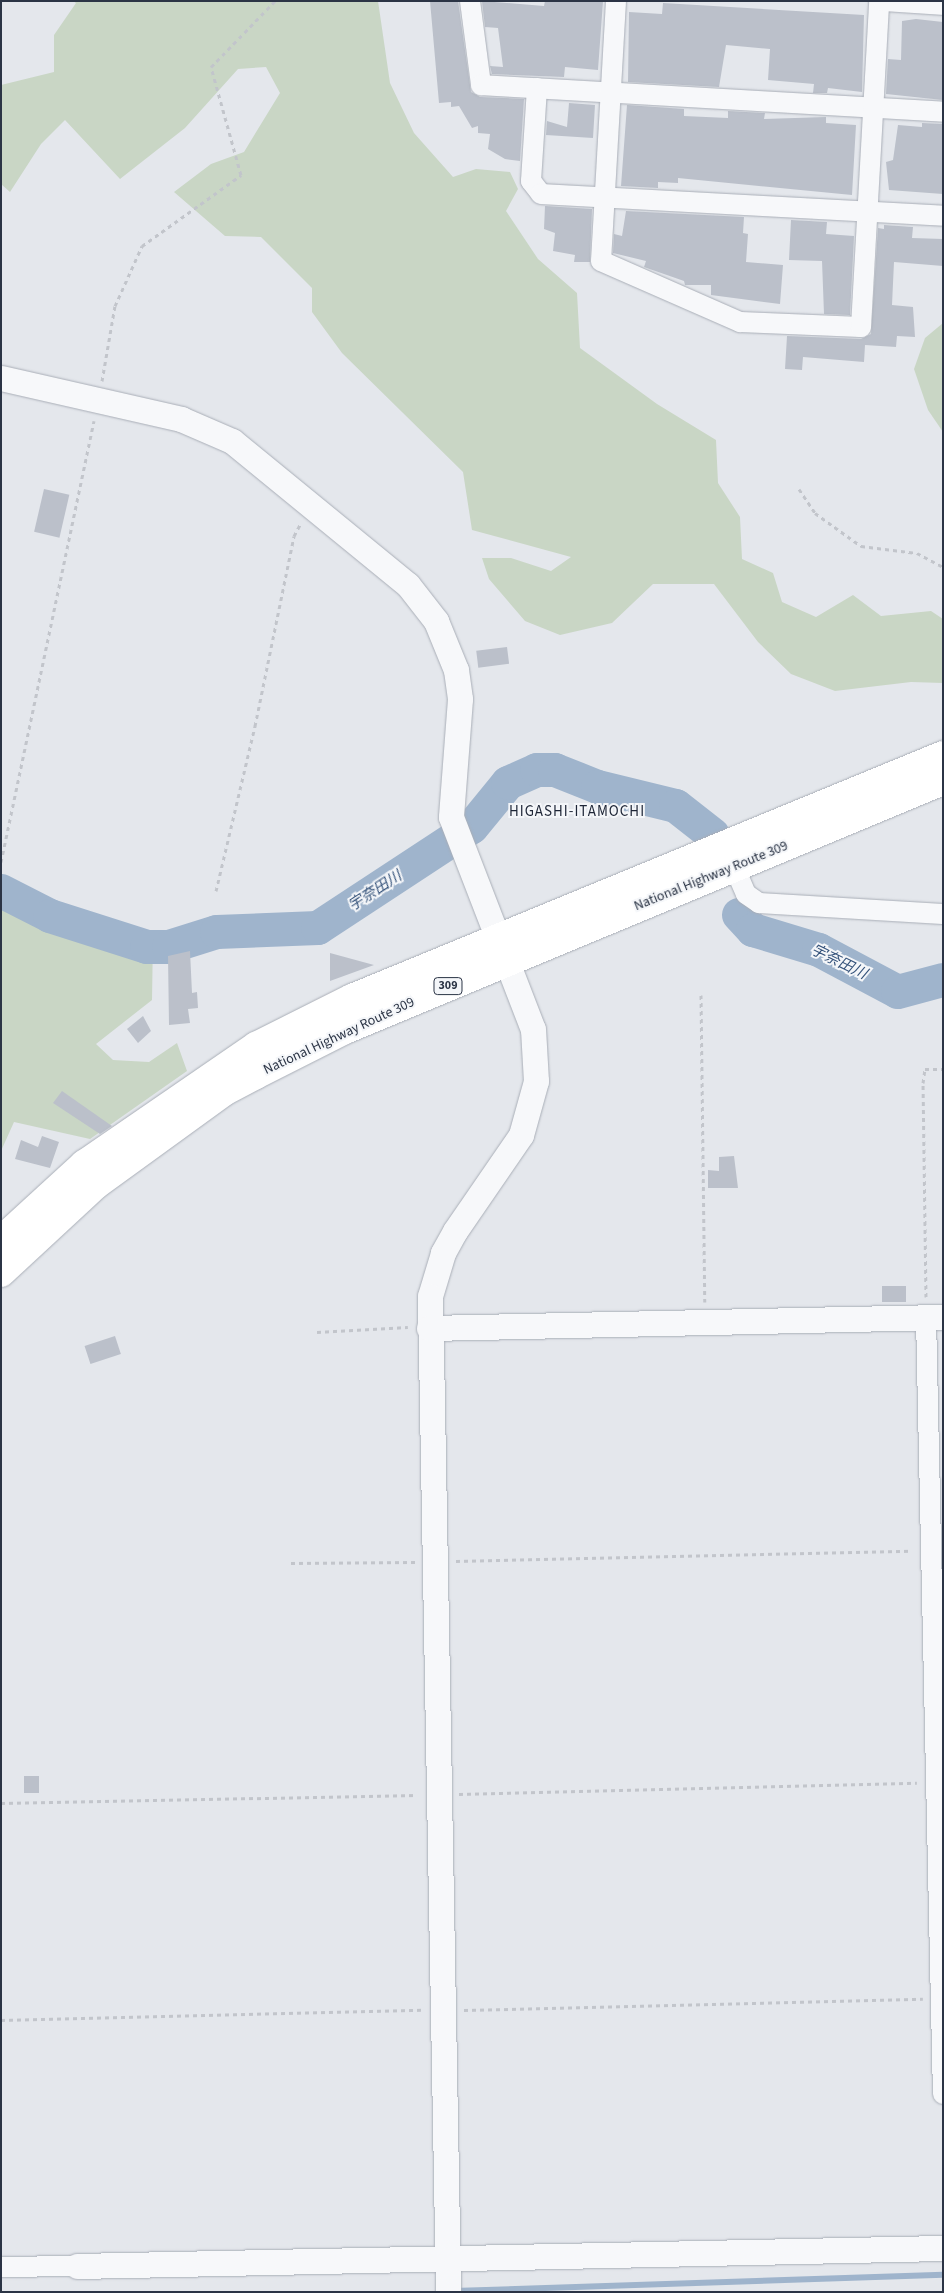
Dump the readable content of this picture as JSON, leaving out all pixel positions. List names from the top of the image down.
{
  "streets": {
    "highway": ["National Highway Route 309", "309"]
  },
  "districts": ["HIGASHI-ITAMOCHI"],
  "water": ["宇奈田川"]
}
